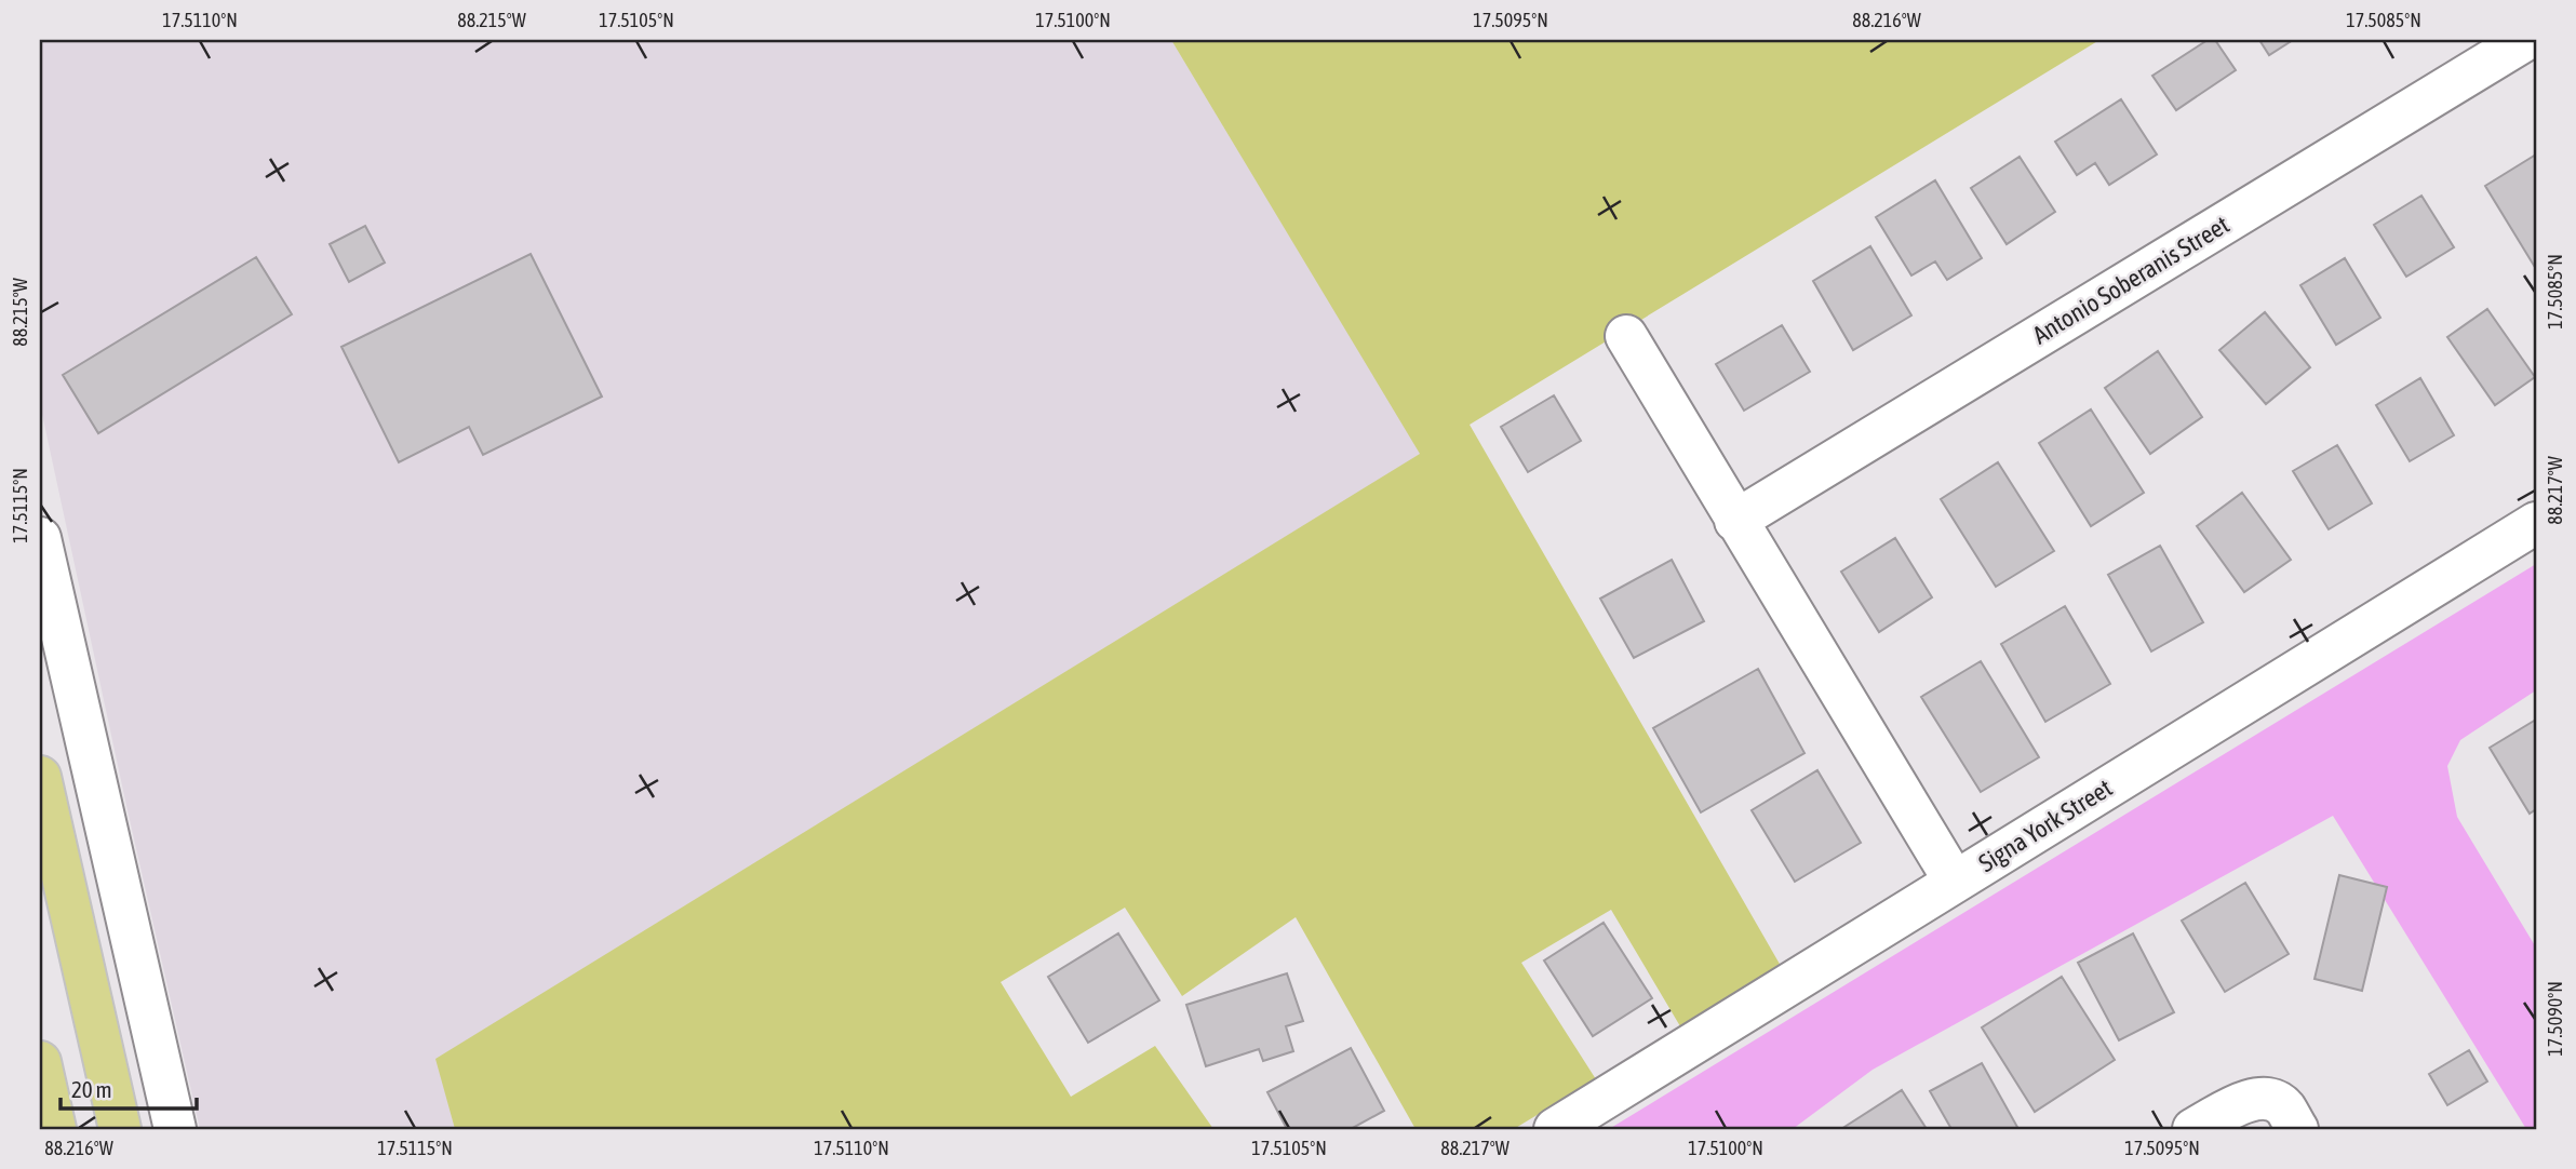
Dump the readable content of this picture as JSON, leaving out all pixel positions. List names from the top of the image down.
{
  "streets": {
    "street": ["Antonio Soberanis Street", "Signa York Street"]
  },
  "scale_bar": "20 m",
  "coordinates": [
    "17.5110°N",
    "88.215°W",
    "17.5105°N",
    "17.5100°N",
    "17.5095°N",
    "88.216°W",
    "17.5085°N",
    "88.217°W",
    "17.5115°N",
    "17.5090°N"
  ]
}
